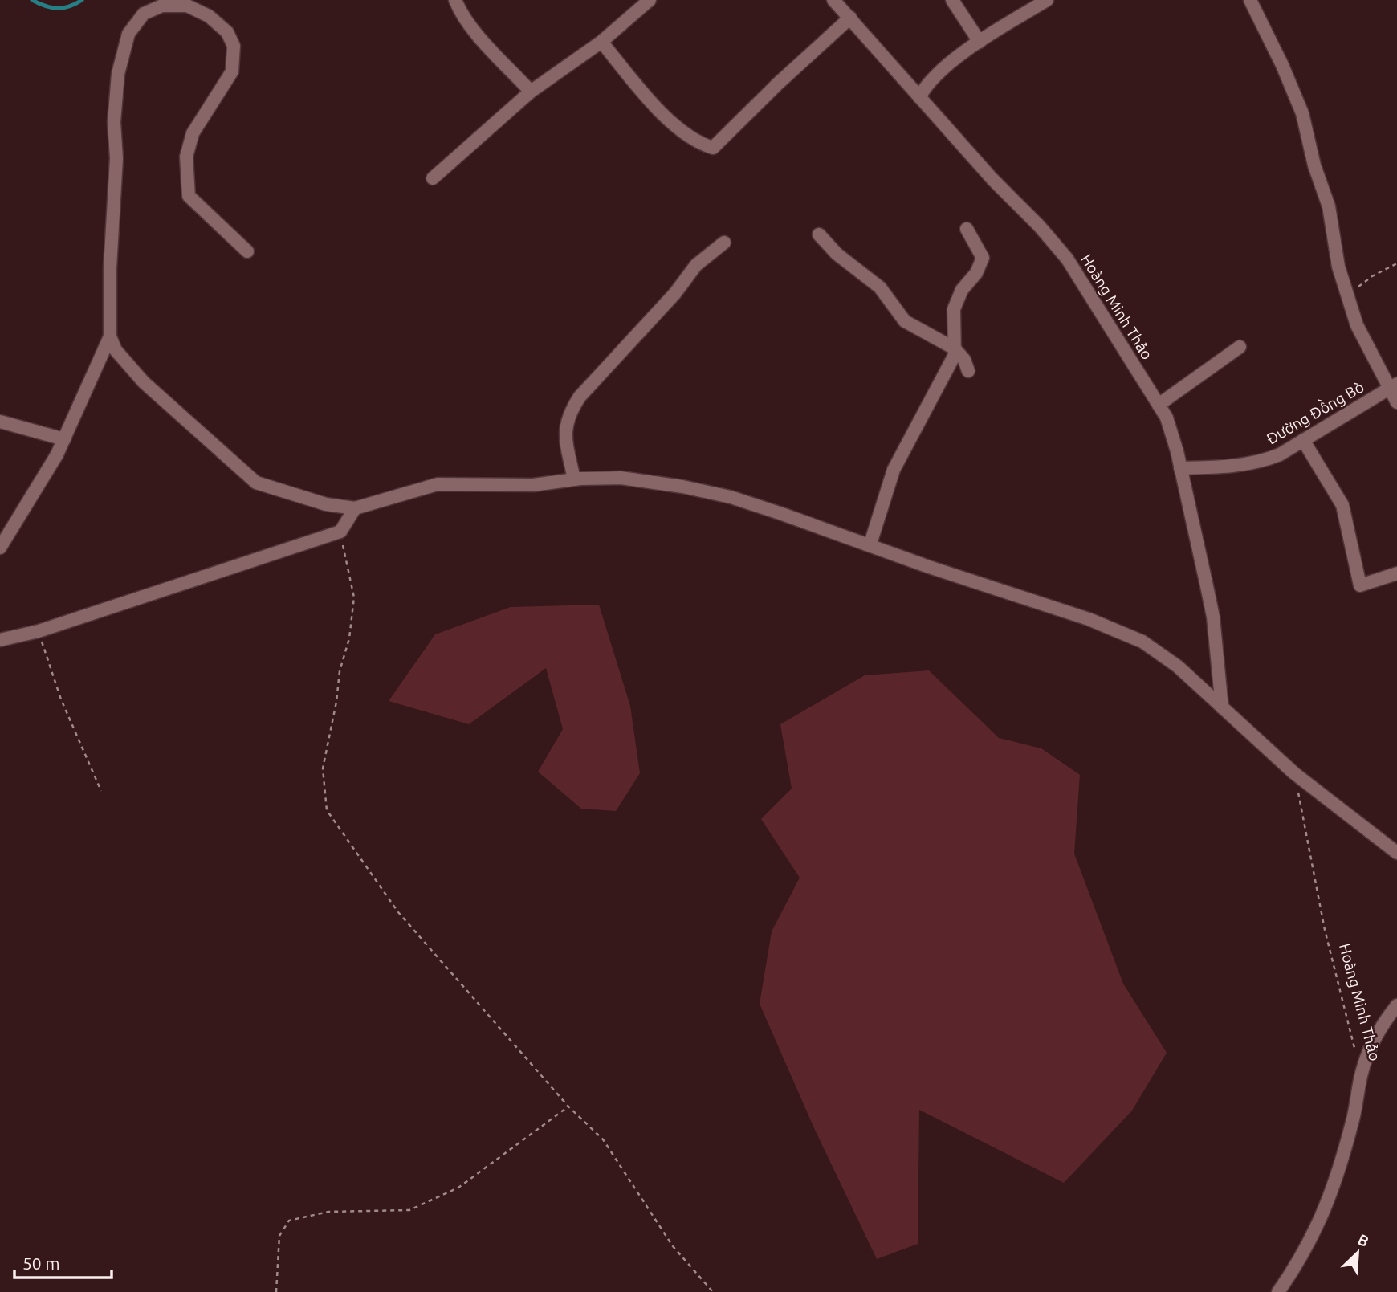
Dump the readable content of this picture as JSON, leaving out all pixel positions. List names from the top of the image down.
{
  "streets": {
    "street": ["Hoàng Minh Thảo", "Đường Đồng Bò"]
  },
  "crossings": [
    ["Hoàng Minh Thảo", "Đường Đồng Bò"]
  ],
  "scale_bar": "50 m",
  "north": "top right"
}
